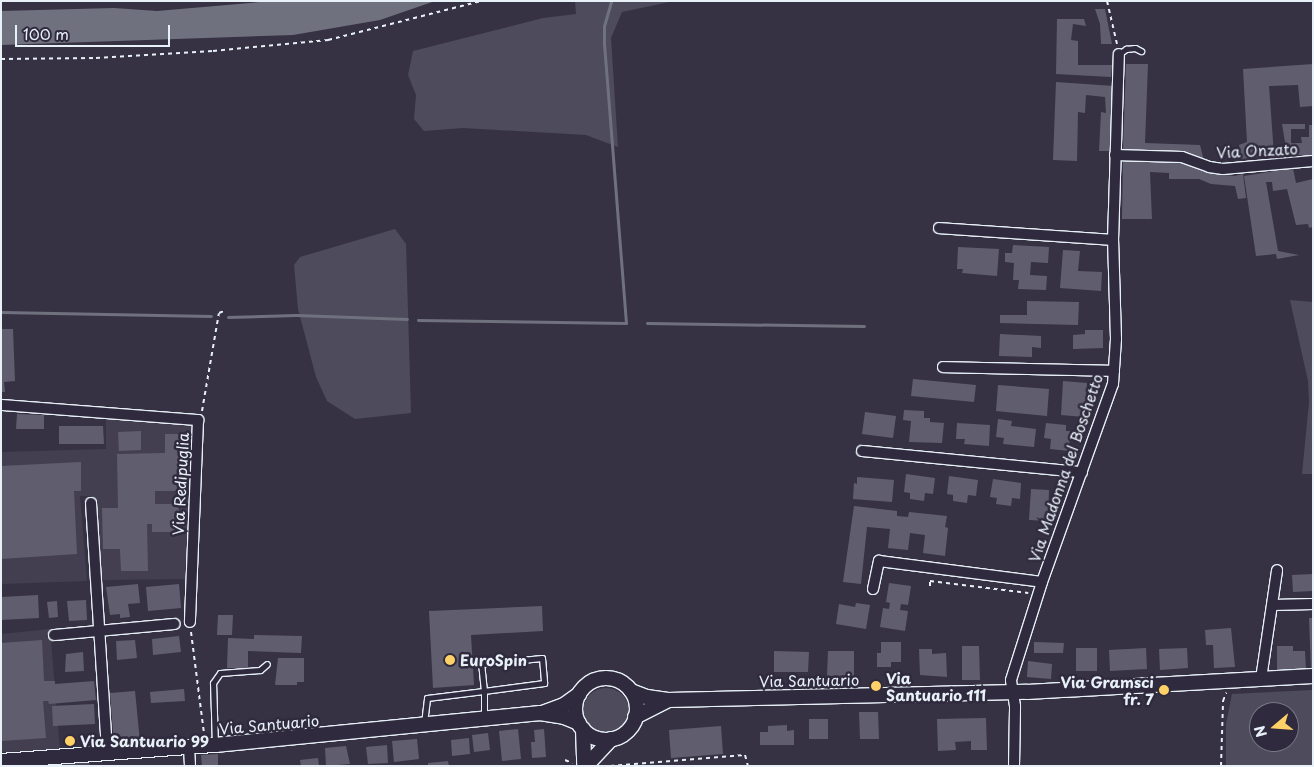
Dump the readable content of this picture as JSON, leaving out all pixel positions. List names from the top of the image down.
{
  "streets": {
    "street": [
      "Via Onzato",
      "Via Madonna del Boschetto",
      "Via Redipuglia",
      "Via Santuario"
    ]
  },
  "crossings": [
    ["Via Onzato", "Via Madonna del Boschetto"],
    ["Via Madonna del Boschetto", "Via Santuario"]
  ],
  "places": [
    "EuroSpin",
    "Via Santuario 111",
    "Via Gramsci fr. 7",
    "Via Santuario 99"
  ],
  "scale_bar": "100 m",
  "north": "left"
}
